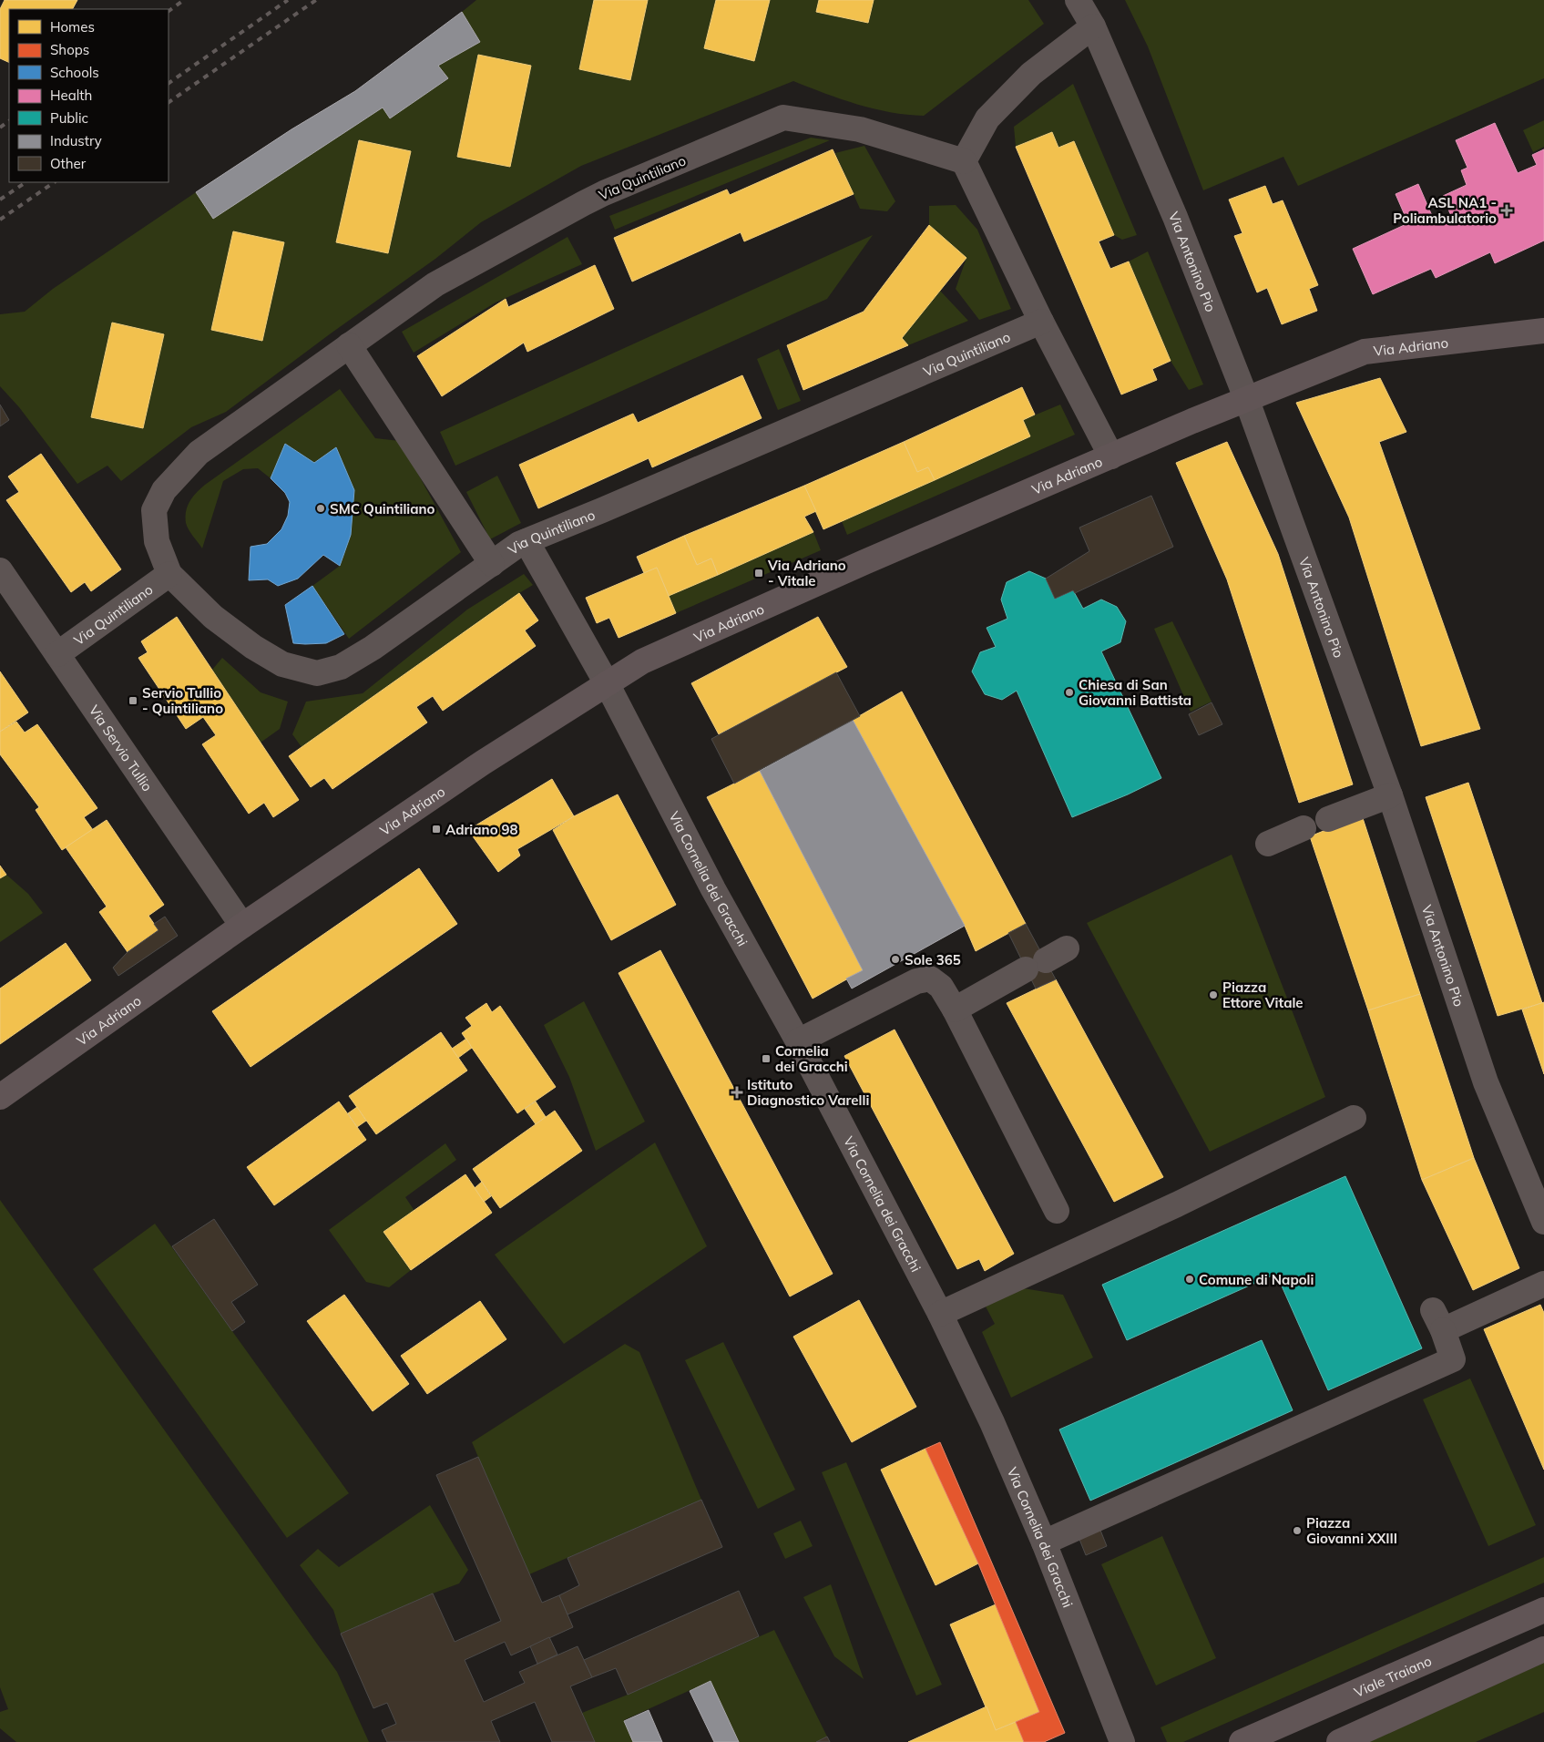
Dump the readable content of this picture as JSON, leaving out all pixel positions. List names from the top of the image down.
{
  "streets": {
    "street": [
      "Via Quintiliano",
      "Via Antonino Pio",
      "Via Adriano",
      "Via Servio Tullio",
      "Via Cornelia dei Gracchi",
      "Viale Traiano"
    ]
  },
  "crossings": [
    ["Via Quintiliano", "Via Servio Tullio"],
    ["Via Quintiliano", "Via Cornelia dei Gracchi"],
    ["Via Antonino Pio", "Via Adriano"],
    ["Via Adriano", "Via Servio Tullio"],
    ["Via Adriano", "Via Cornelia dei Gracchi"]
  ],
  "places": {
    "health": ["ASL NA1 - Poliambulatorio", "Istituto Diagnostico Varelli"],
    "other": [
      "SMC Quintiliano",
      "Chiesa di San Giovanni Battista",
      "Sole 365",
      "Piazza Ettore Vitale",
      "Comune di Napoli",
      "Piazza Giovanni XXIII"
    ],
    "transit": [
      "Via Adriano - Vitale",
      "Servio Tullio - Quintiliano",
      "Adriano 98",
      "Cornelia dei Gracchi"
    ]
  },
  "legend": [
    "Homes",
    "Shops",
    "Schools",
    "Health",
    "Public",
    "Industry",
    "Other"
  ]
}
